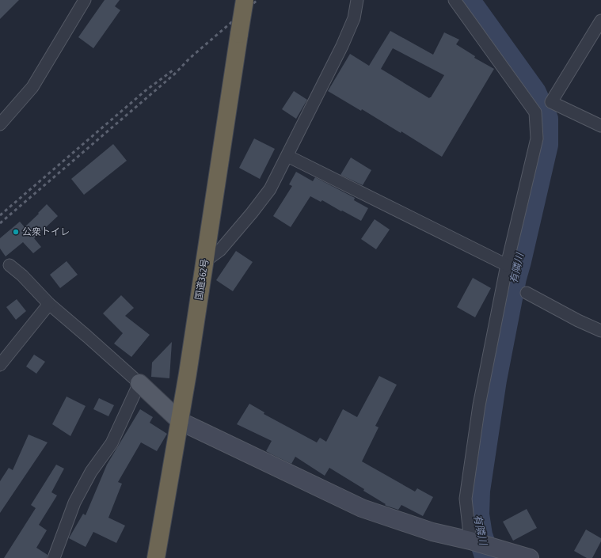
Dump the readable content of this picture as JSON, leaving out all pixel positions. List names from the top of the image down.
{
  "streets": {
    "highway": ["国道362号"]
  },
  "water": ["有隣川"],
  "places": ["公衆トイレ"]
}
